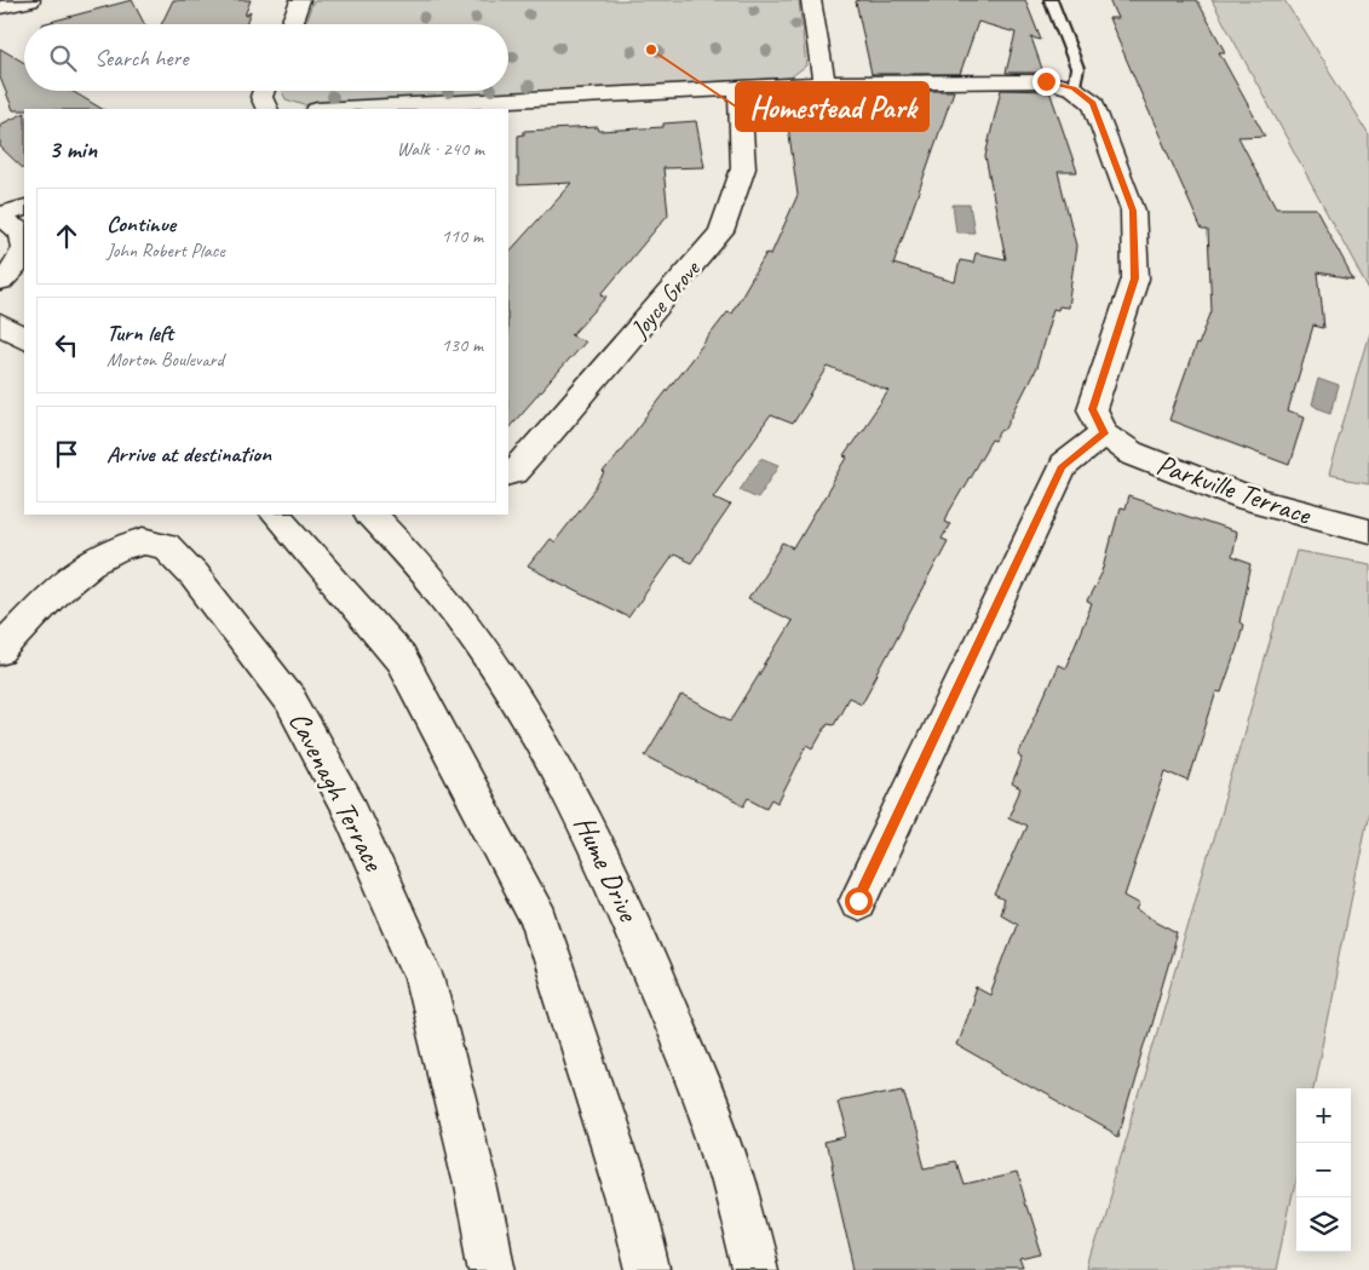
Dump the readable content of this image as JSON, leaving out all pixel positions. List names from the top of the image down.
{
  "streets": {
    "street": [
      "Joyce Grove",
      "Parkville Terrace",
      "Cavenagh Terrace",
      "Hume Drive"
    ]
  },
  "places": ["Homestead Park"],
  "page": {
    "search": "Search here",
    "heading": ["3 min", "Walk · 240 m"],
    "list": [
      ["Continue", "John Robert Place", "110 m"],
      ["Turn left", "Morton Boulevard", "130 m"],
      "Arrive at destination"
    ],
    "map_buttons": ["+", "−"]
  }
}
